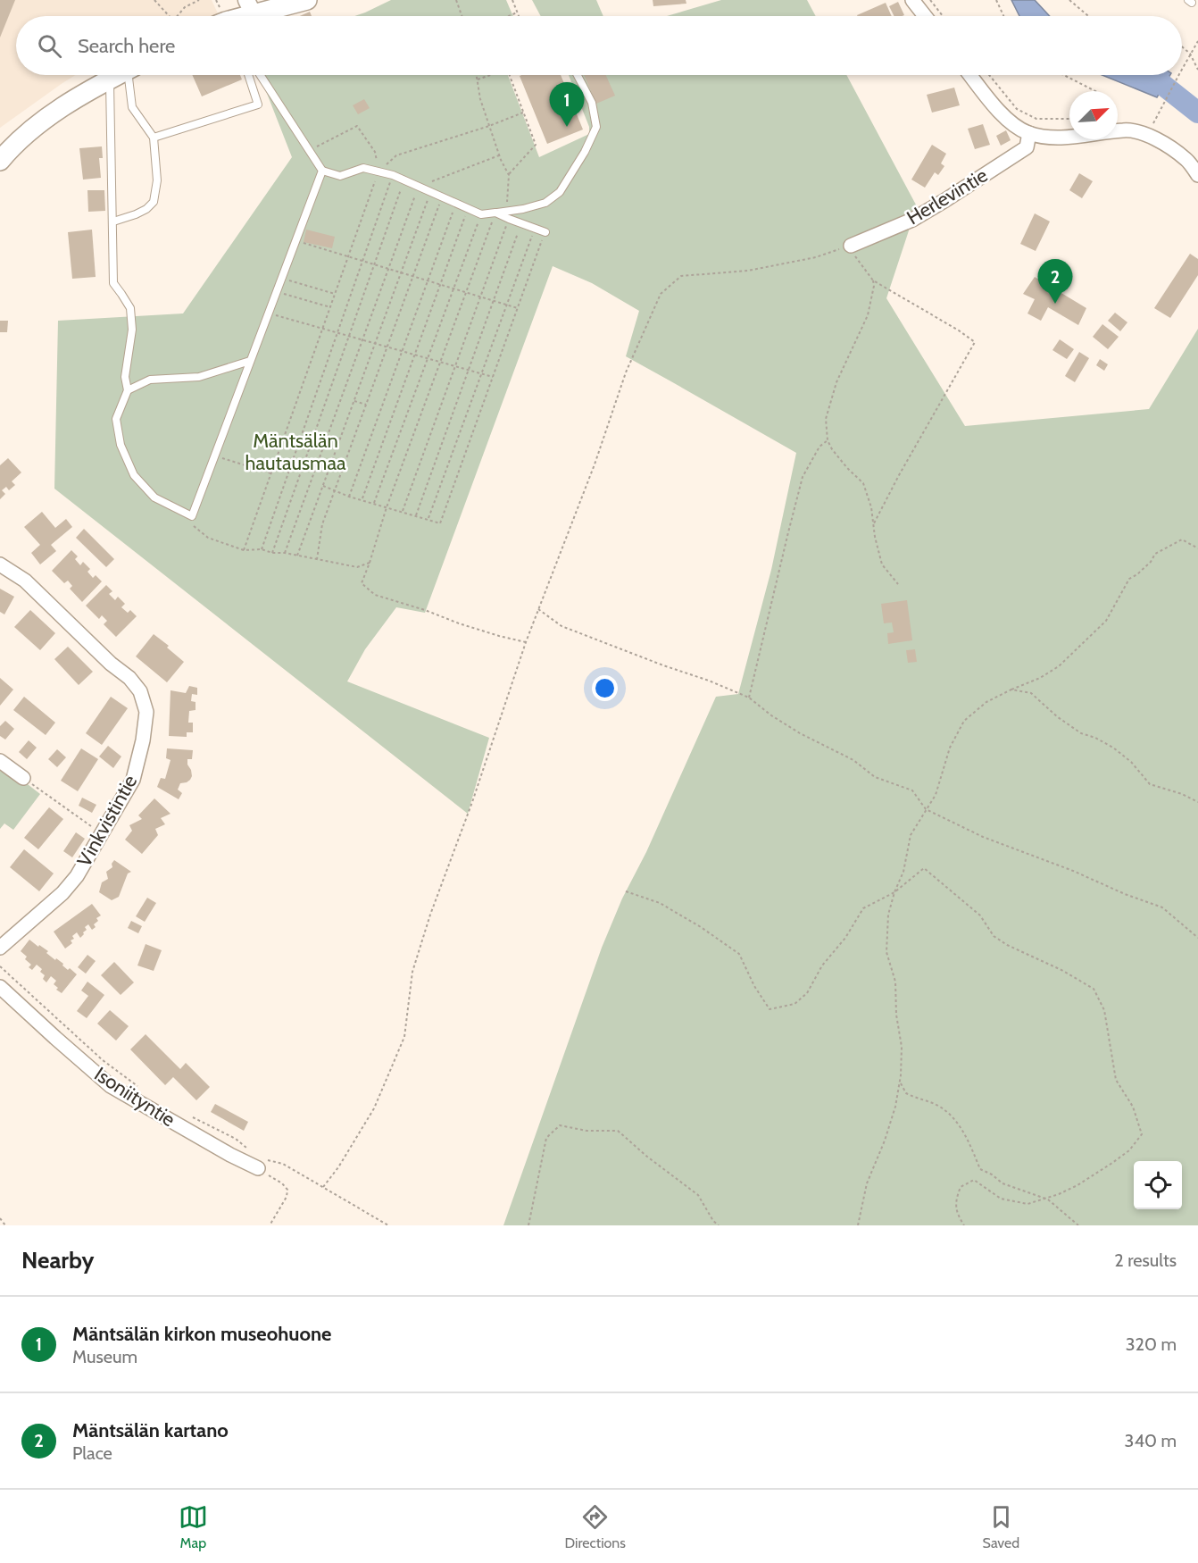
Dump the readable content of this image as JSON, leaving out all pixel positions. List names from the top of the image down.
{
  "streets": {
    "street": ["Herlevintie", "Vinkvistintie", "Isoniityntie"]
  },
  "parks": ["Mäntsälän hautausmaa"],
  "north": "top right",
  "page": {
    "search": "Search here",
    "pins": ["1", "2"],
    "heading": ["Nearby", "2 results"],
    "list": [
      {
        "mark": "1",
        "name": "Mäntsälän kirkon museohuone",
        "note": "Museum",
        "value": "320 m"
      },
      {
        "mark": "2",
        "name": "Mäntsälän kartano",
        "note": "Place",
        "value": "340 m"
      }
    ],
    "nav": ["Map", "Directions", "Saved"]
  }
}
